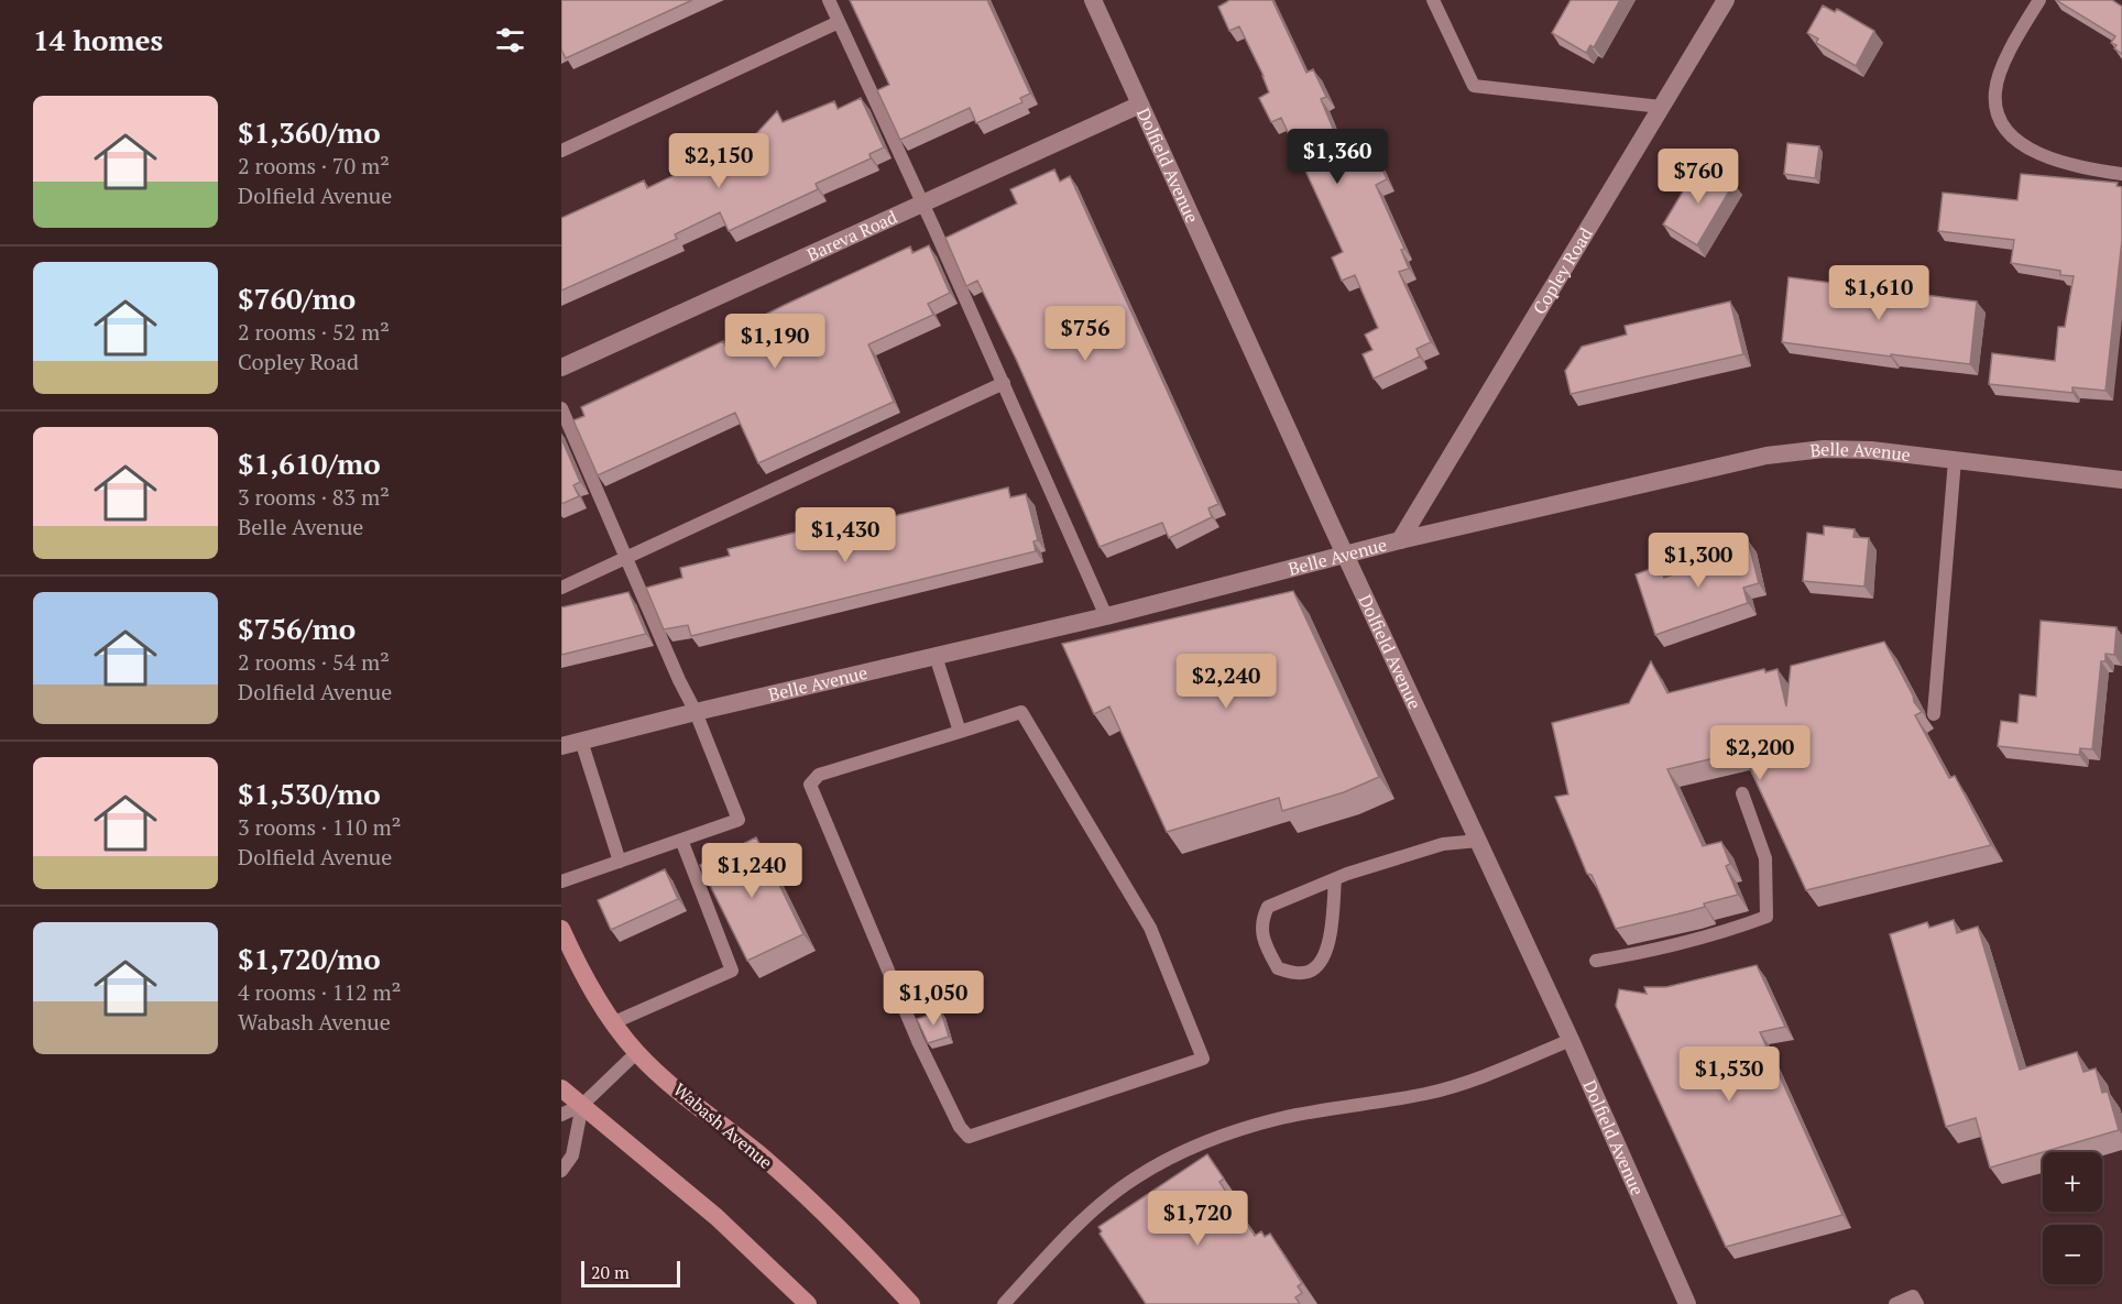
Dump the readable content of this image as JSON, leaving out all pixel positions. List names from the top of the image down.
{
  "streets": {
    "main road": ["Wabash Avenue"],
    "street": [
      "Dolfield Avenue",
      "Bareva Road",
      "Copley Road",
      "Belle Avenue"
    ]
  },
  "crossings": [
    ["Dolfield Avenue", "Bareva Road"],
    ["Dolfield Avenue", "Belle Avenue"],
    ["Copley Road", "Belle Avenue"]
  ],
  "scale_bar": "20 m",
  "page": {
    "heading": "14 homes",
    "list": [
      {
        "name": "$1,360/mo",
        "note": "2 rooms · 70 m² · Dolfield Avenue"
      },
      {
        "name": "$760/mo",
        "note": "2 rooms · 52 m² · Copley Road"
      },
      {
        "name": "$1,610/mo",
        "note": "3 rooms · 83 m² · Belle Avenue"
      },
      {
        "name": "$756/mo",
        "note": "2 rooms · 54 m² · Dolfield Avenue"
      },
      {
        "name": "$1,530/mo",
        "note": "3 rooms · 110 m² · Dolfield Avenue"
      },
      {
        "name": "$1,720/mo",
        "note": "4 rooms · 112 m² · Wabash Avenue"
      }
    ],
    "price": [
      "$1,360",
      "$2,150",
      "$760",
      "$1,610",
      "$756",
      "$1,190",
      "$1,430",
      "$1,300",
      "$2,240",
      "$2,200",
      "$1,240",
      "$1,050",
      "$1,530",
      "$1,720"
    ],
    "map_buttons": ["+", "−"],
    "scale": "20 m"
  }
}
